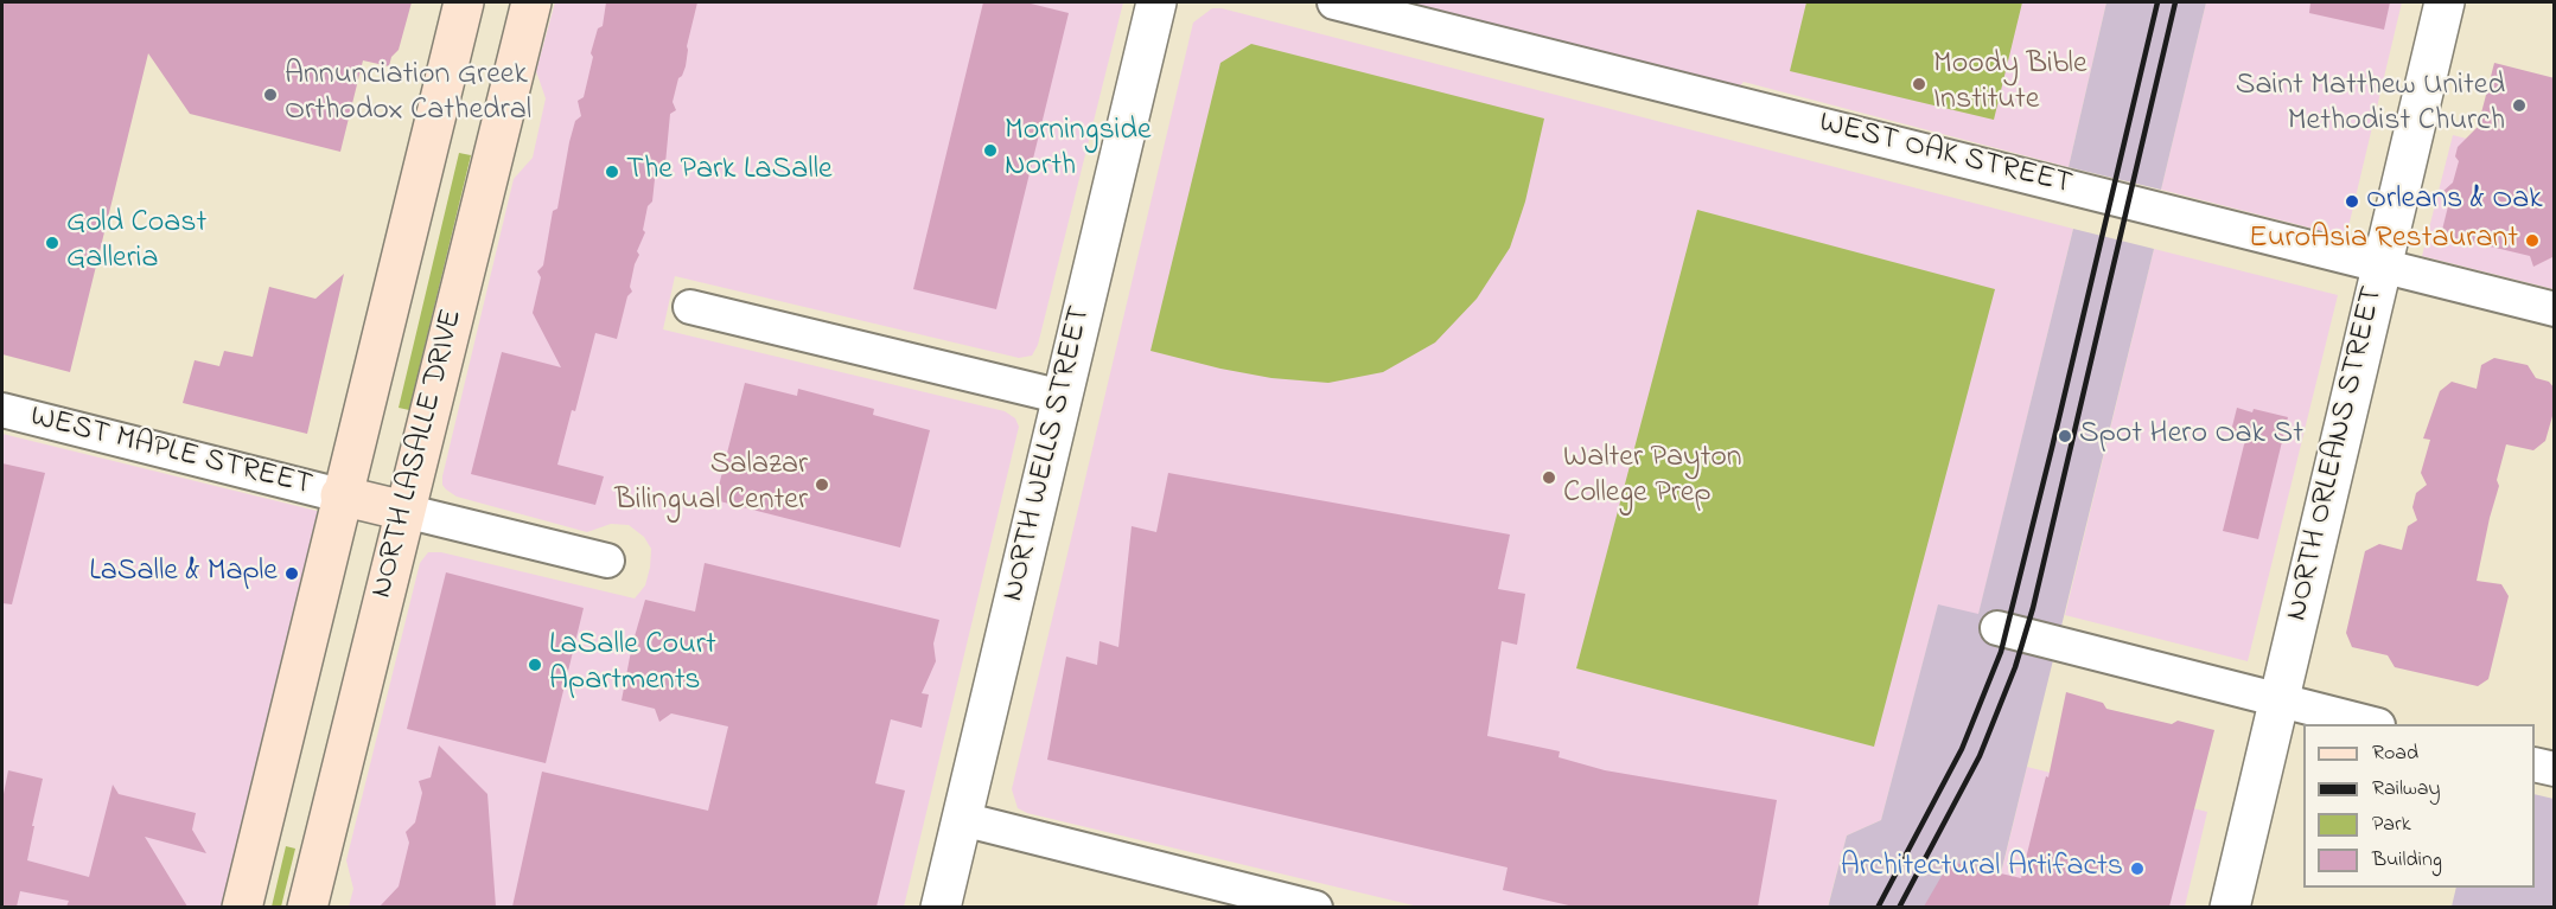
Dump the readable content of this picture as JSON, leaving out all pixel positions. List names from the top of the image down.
{
  "streets": {
    "main road": ["NORTH LASALLE DRIVE"],
    "street": [
      "WEST OAK STREET",
      "WEST MAPLE STREET",
      "NORTH WELLS STREET",
      "NORTH ORLEANS STREET"
    ]
  },
  "crossings": [
    ["WEST OAK STREET", "NORTH ORLEANS STREET"]
  ],
  "places": [
    "Moody Bible Institute",
    "Annunciation Greek Orthodox Cathedral",
    "Saint Matthew United Methodist Church",
    "Morningside North",
    "The Park LaSalle",
    "Orleans & Oak",
    "EuroAsia Restaurant",
    "Gold Coast Galleria",
    "Spot Hero Oak St",
    "Walter Payton College Prep",
    "Salazar Bilingual Center",
    "LaSalle & Maple",
    "LaSalle Court Apartments",
    "Architectural Artifacts"
  ],
  "legend": [
    "Road",
    "Railway",
    "Park",
    "Building"
  ]
}
